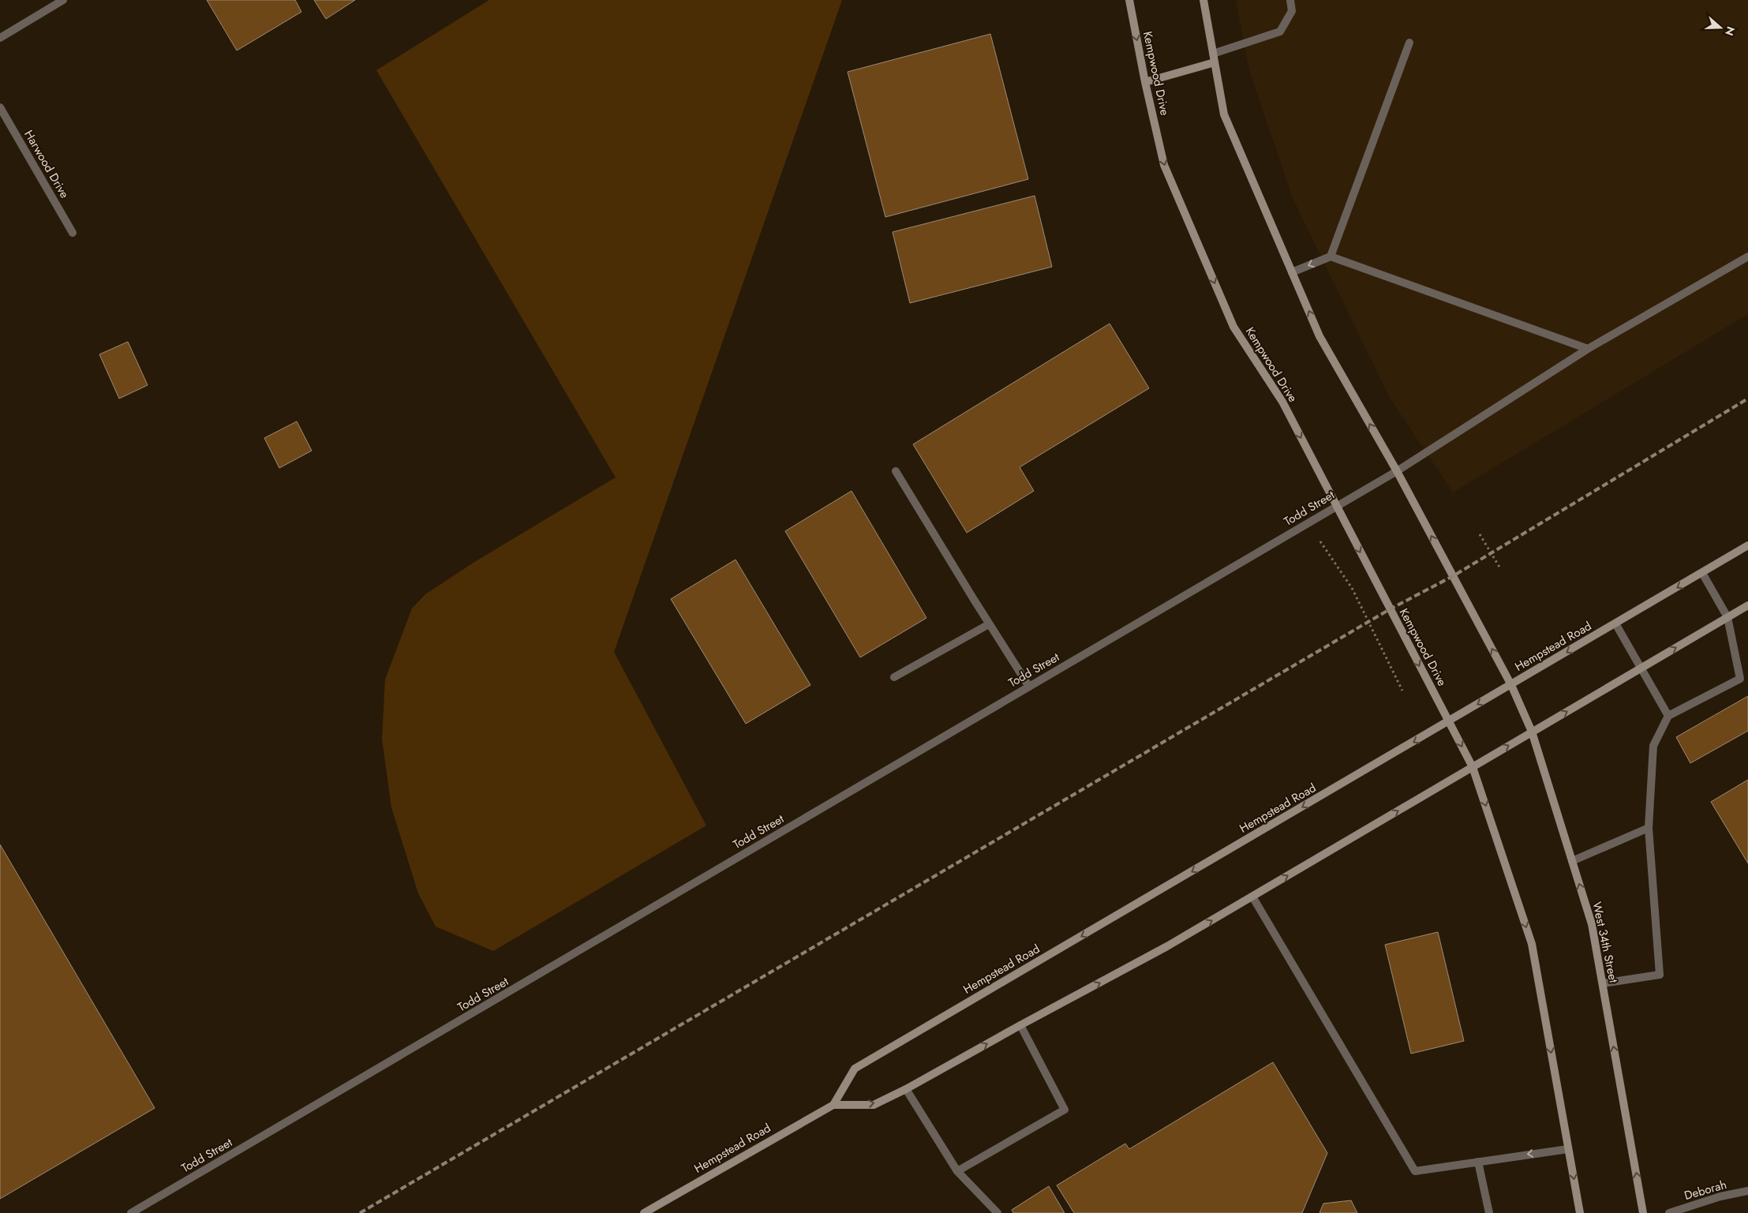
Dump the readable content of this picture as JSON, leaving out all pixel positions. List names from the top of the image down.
{
  "streets": {
    "main road": ["Kempwood Drive", "Hempstead Road", "West 34th Street"],
    "street": ["Harwood Drive", "Todd Street", "Deborah"]
  },
  "crossings": [
    ["Kempwood Drive", "Todd Street"],
    ["Kempwood Drive", "Hempstead Road"],
    ["Hempstead Road", "West 34th Street"]
  ],
  "one_way": ["Kempwood Drive"],
  "north": "right"
}
